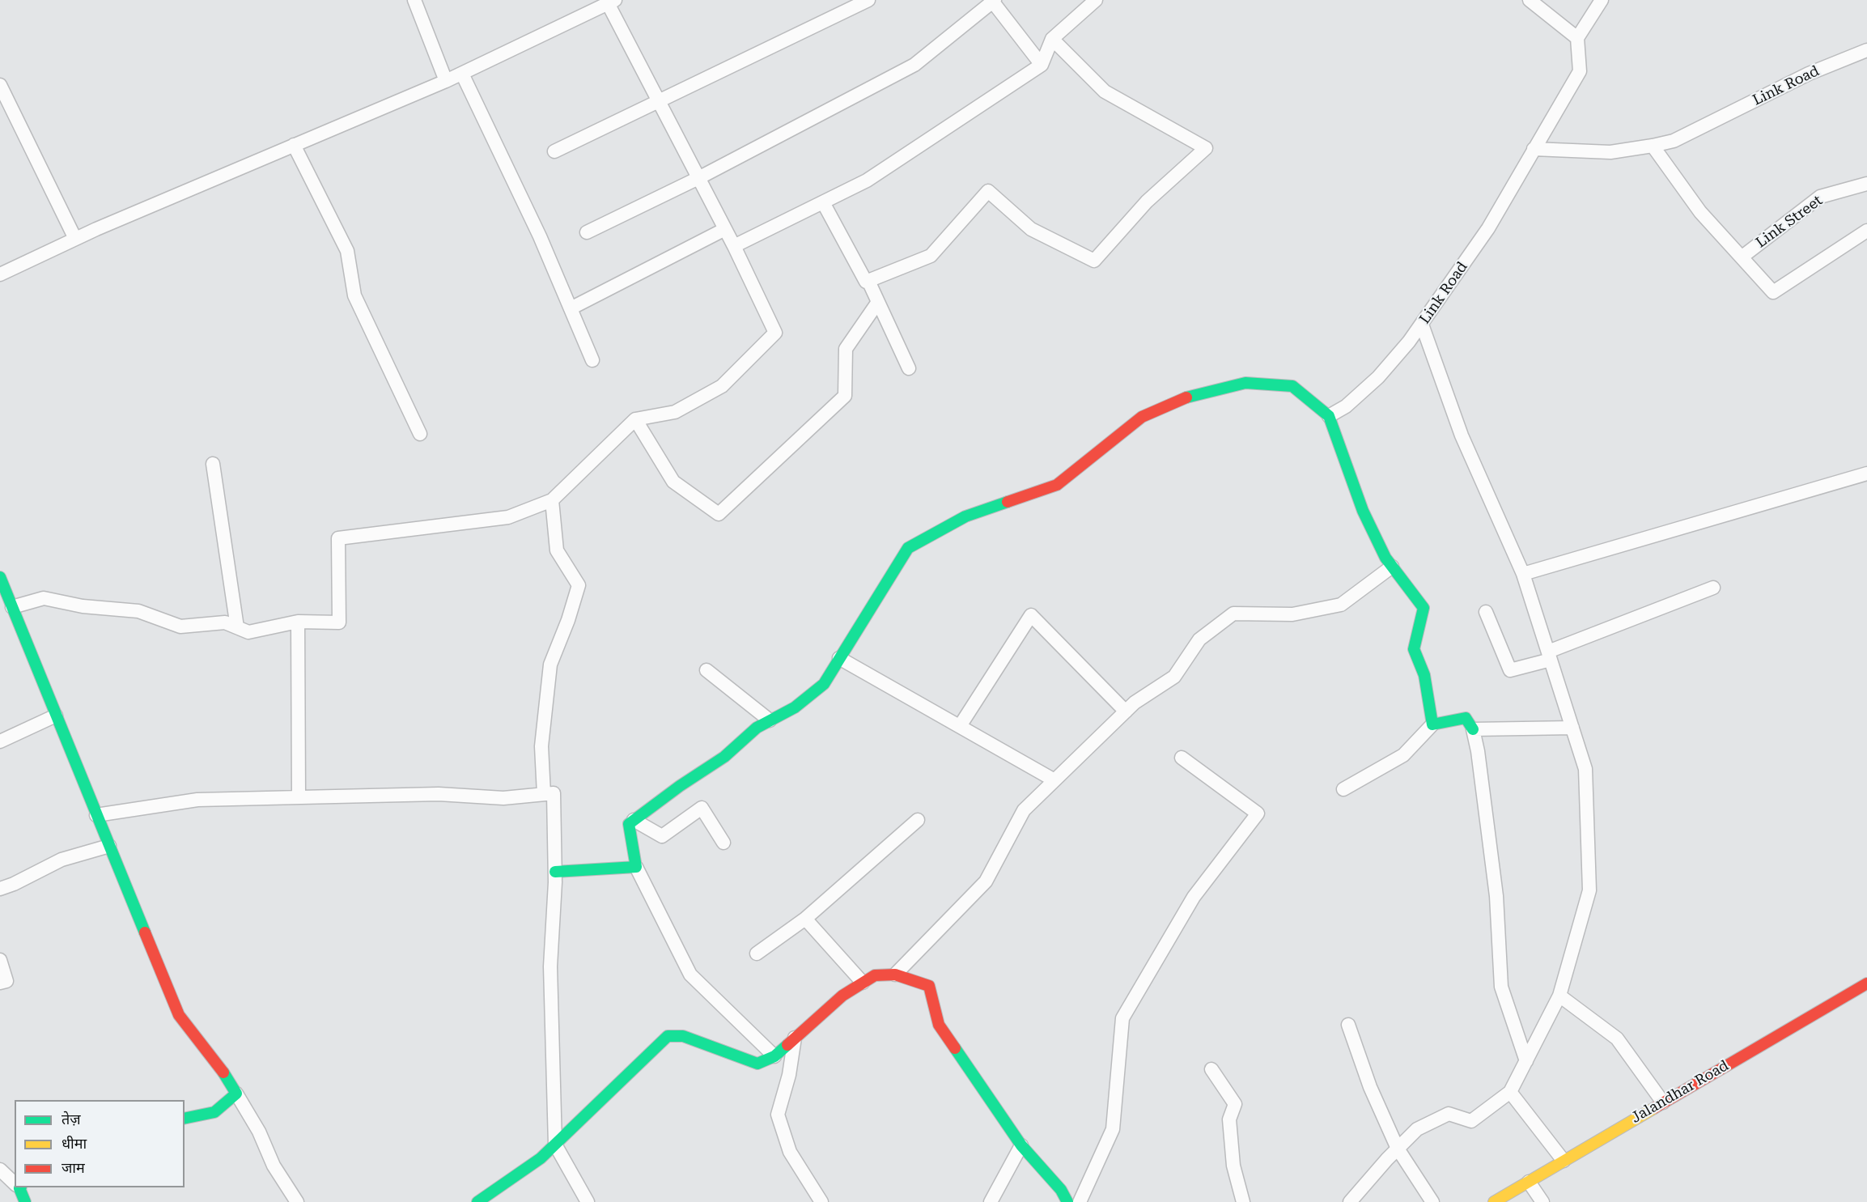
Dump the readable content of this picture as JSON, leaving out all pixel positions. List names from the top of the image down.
{
  "streets": {
    "street": ["Link Road", "Link Street", "Jalandhar Road"]
  },
  "legend": ["तेज़", "धीमा", "जाम"]
}
